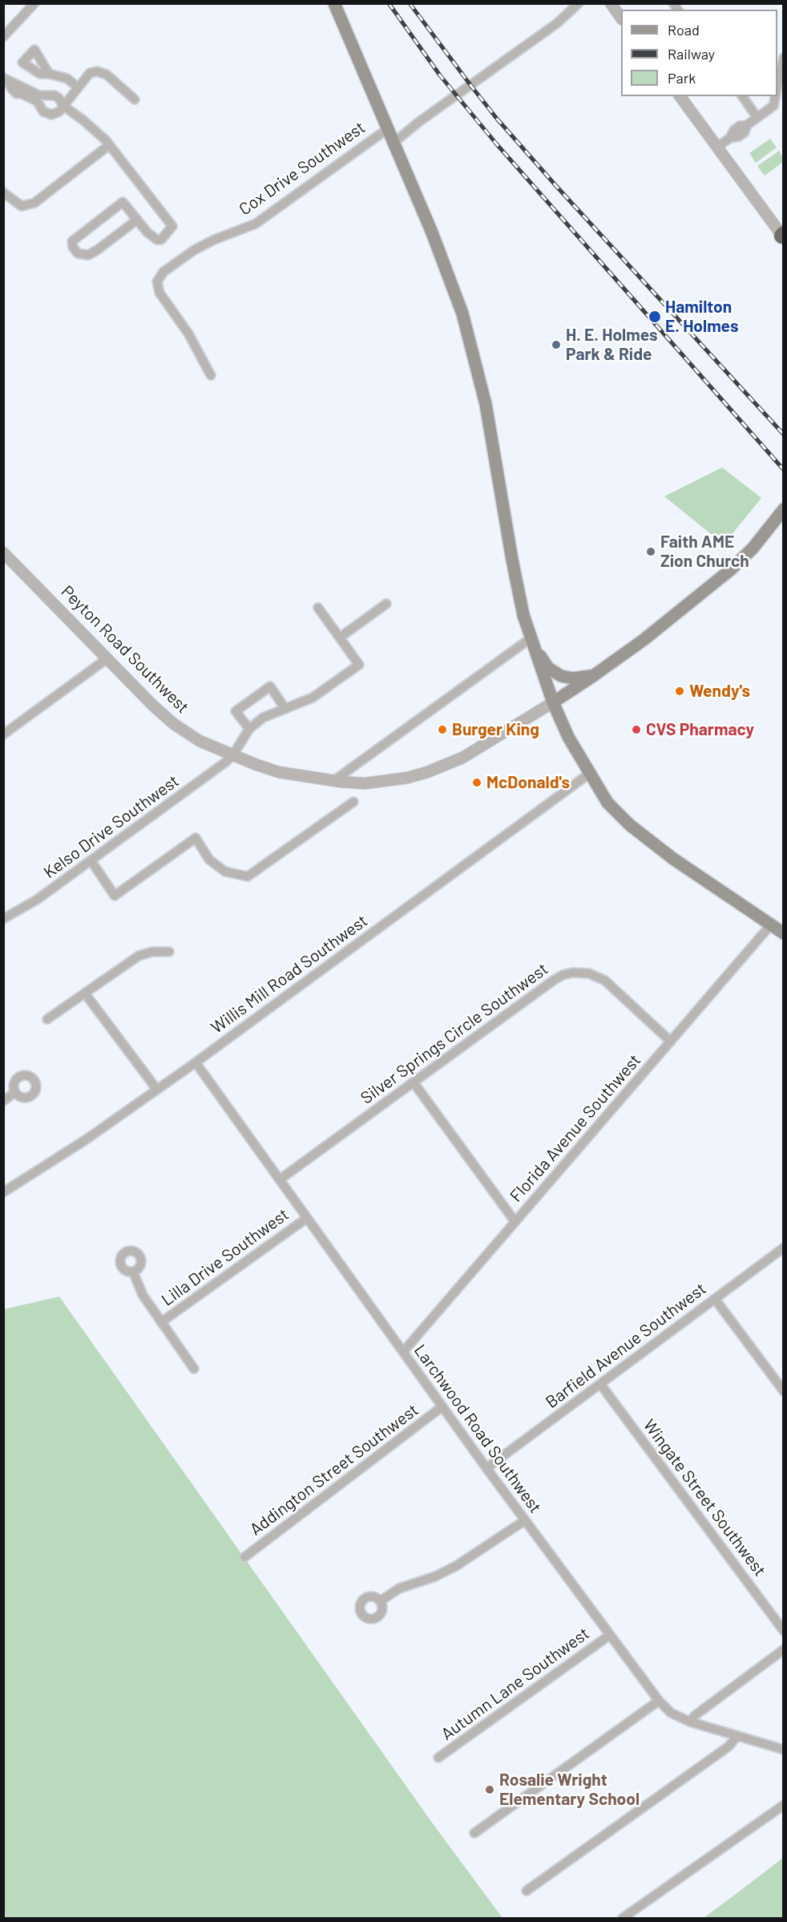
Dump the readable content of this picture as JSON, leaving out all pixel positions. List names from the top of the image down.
{
  "streets": {
    "street": [
      "Cox Drive Southwest",
      "Peyton Road Southwest",
      "Kelso Drive Southwest",
      "Willis Mill Road Southwest",
      "Silver Springs Circle Southwest",
      "Florida Avenue Southwest",
      "Lilla Drive Southwest",
      "Barfield Avenue Southwest",
      "Larchwood Road Southwest",
      "Addington Street Southwest",
      "Wingate Street Southwest",
      "Autumn Lane Southwest"
    ]
  },
  "crossings": [
    ["Peyton Road Southwest", "Kelso Drive Southwest"],
    ["Willis Mill Road Southwest", "Larchwood Road Southwest"],
    ["Silver Springs Circle Southwest", "Florida Avenue Southwest"],
    ["Silver Springs Circle Southwest", "Larchwood Road Southwest"],
    ["Florida Avenue Southwest", "Larchwood Road Southwest"],
    ["Lilla Drive Southwest", "Larchwood Road Southwest"],
    ["Barfield Avenue Southwest", "Larchwood Road Southwest"],
    ["Barfield Avenue Southwest", "Wingate Street Southwest"],
    ["Larchwood Road Southwest", "Addington Street Southwest"],
    ["Larchwood Road Southwest", "Autumn Lane Southwest"]
  ],
  "places": [
    "Hamilton E. Holmes",
    "H. E. Holmes Park & Ride",
    "Faith AME Zion Church",
    "Wendy's",
    "Burger King",
    "CVS Pharmacy",
    "McDonald's",
    "Rosalie Wright Elementary School"
  ],
  "legend": ["Road", "Railway", "Park"]
}
